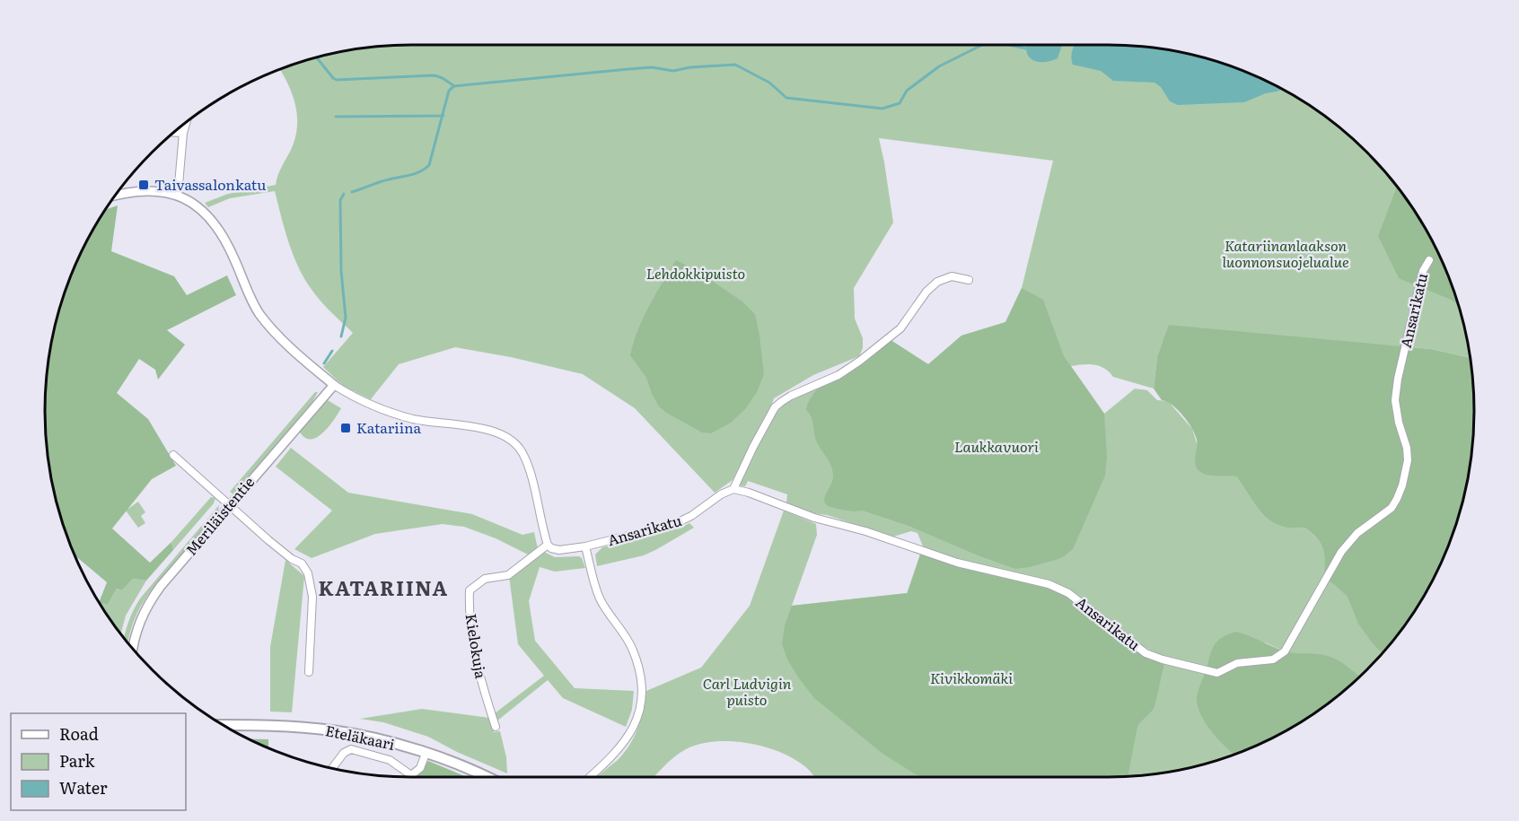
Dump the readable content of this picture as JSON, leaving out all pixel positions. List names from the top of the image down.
{
  "streets": {
    "main road": ["Eteläkaari"],
    "street": ["Ansarikatu", "Meriläistentie", "Kielokuja"]
  },
  "crossings": [
    ["Ansarikatu", "Kielokuja"]
  ],
  "districts": ["KATARIINA"],
  "parks": [
    "Katariinanlaakson luonnonsuojelualue",
    "Lehdokkipuisto",
    "Laukkavuori",
    "Kivikkomäki",
    "Carl Ludvigin puisto"
  ],
  "places": {
    "transit": ["Taivassalonkatu", "Katariina"]
  },
  "legend": ["Road", "Park", "Water"]
}
